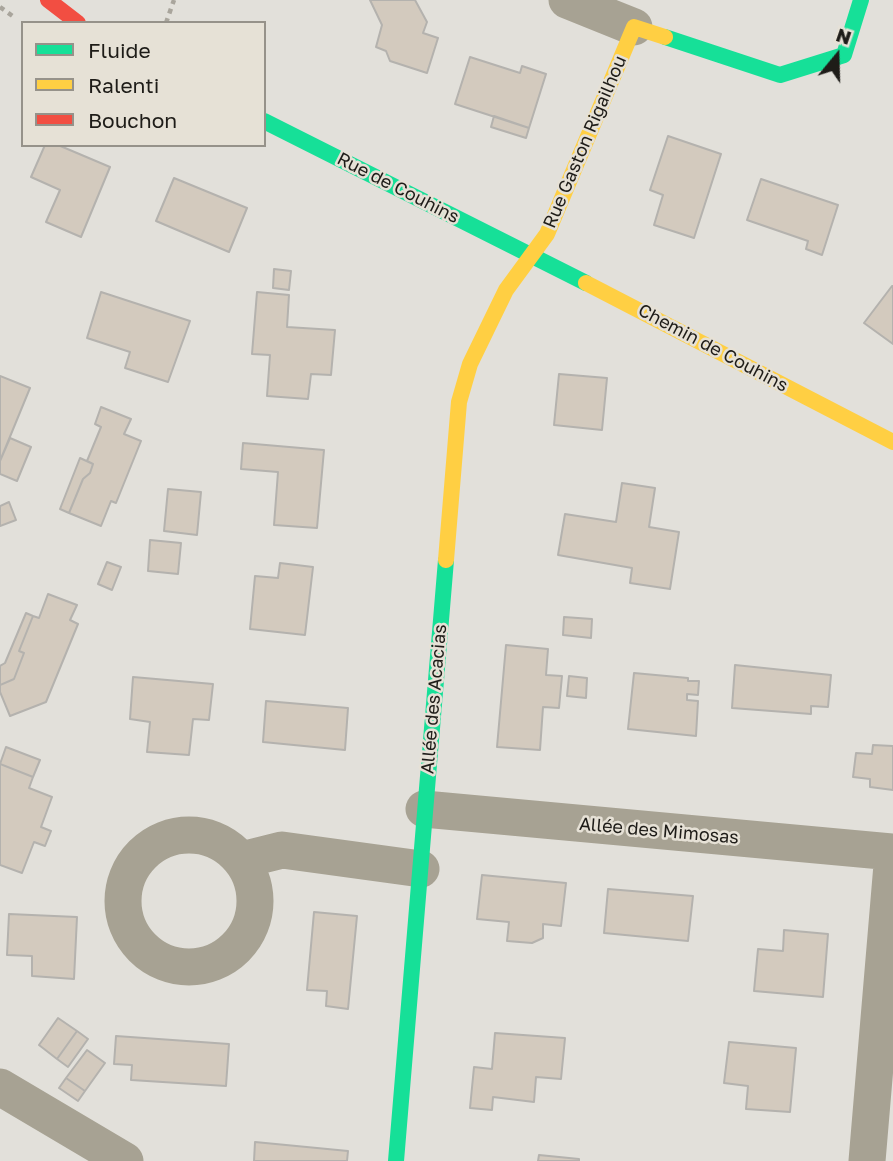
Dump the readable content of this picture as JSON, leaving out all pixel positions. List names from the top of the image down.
{
  "streets": {
    "street": [
      "Rue Gaston Rigailhou",
      "Rue de Couhins",
      "Chemin de Couhins",
      "Allée des Acacias",
      "Allée des Mimosas"
    ]
  },
  "crossings": [
    ["Rue Gaston Rigailhou", "Rue de Couhins"],
    ["Rue Gaston Rigailhou", "Chemin de Couhins"],
    ["Rue Gaston Rigailhou", "Allée des Acacias"],
    ["Rue de Couhins", "Chemin de Couhins"],
    ["Rue de Couhins", "Allée des Acacias"],
    ["Chemin de Couhins", "Allée des Acacias"],
    ["Allée des Acacias", "Allée des Mimosas"]
  ],
  "legend": ["Fluide", "Ralenti", "Bouchon"],
  "north": "top"
}
